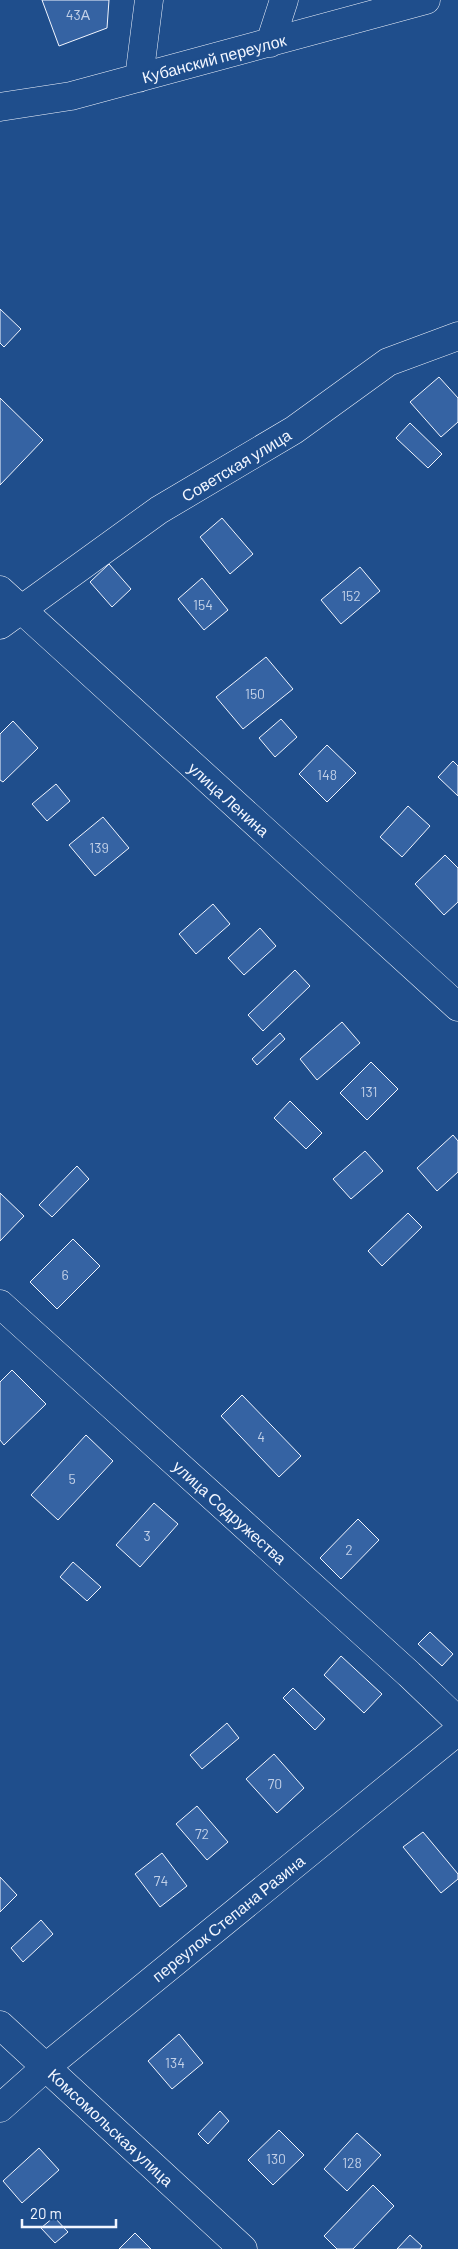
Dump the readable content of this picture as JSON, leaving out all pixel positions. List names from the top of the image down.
{
  "streets": {
    "street": [
      "Кубанский переулок",
      "Советская улица",
      "улица Ленина",
      "улица Содружества",
      "переулок Степана Разина",
      "Комсомольская улица"
    ]
  },
  "crossings": [
    ["Советская улица", "улица Ленина"],
    ["переулок Степана Разина", "Комсомольская улица"]
  ],
  "house_numbers": [
    "43А",
    "152",
    "154",
    "150",
    "148",
    "139",
    "131",
    "6",
    "4",
    "5",
    "3",
    "2",
    "70",
    "72",
    "74",
    "134",
    "130",
    "128"
  ],
  "scale_bar": "20 m"
}
